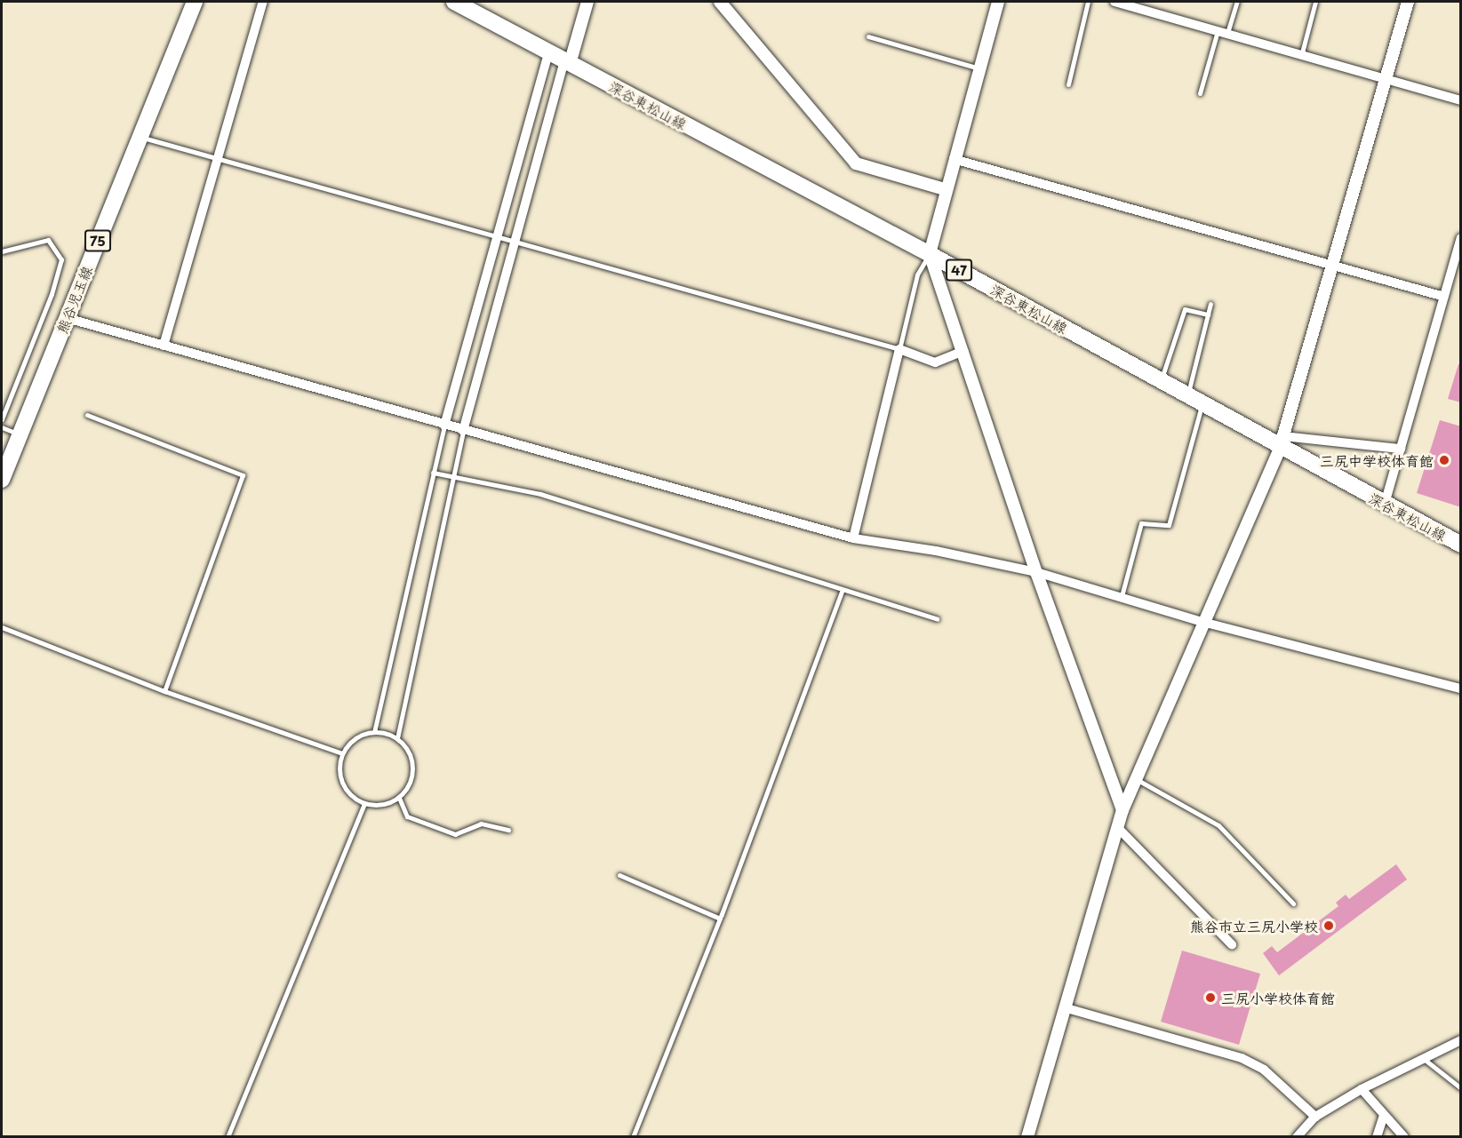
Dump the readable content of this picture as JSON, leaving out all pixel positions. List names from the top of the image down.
{
  "streets": {
    "main road": [
      "深谷東松山線",
      "75",
      "47",
      "熊谷児玉線"
    ]
  },
  "places": ["三尻中学校体育館", "熊谷市立三尻小学校", "三尻小学校体育館"]
}
